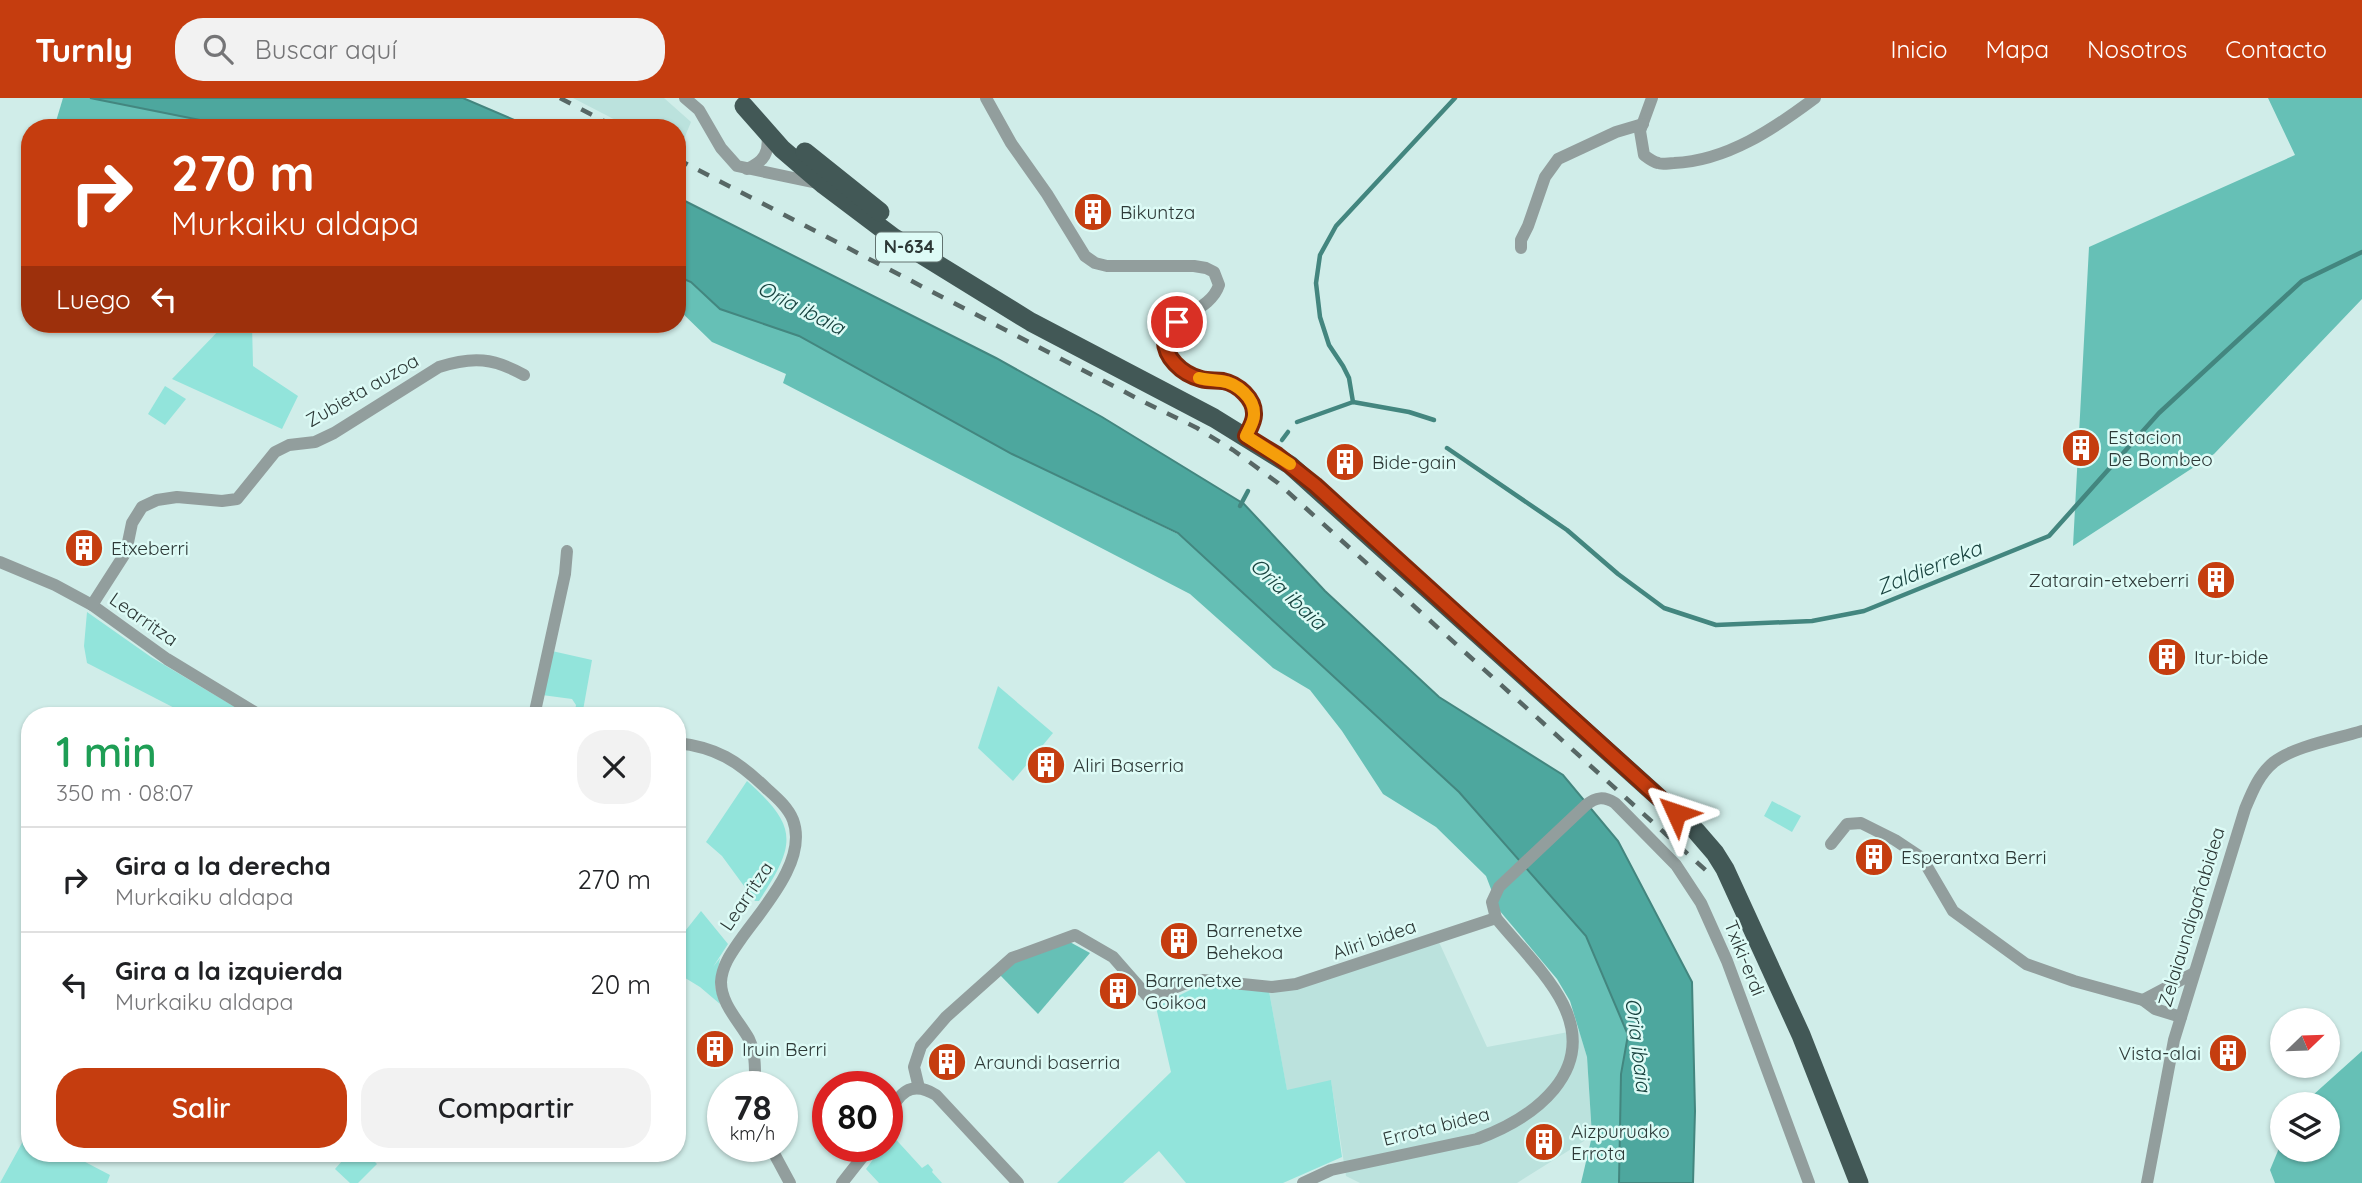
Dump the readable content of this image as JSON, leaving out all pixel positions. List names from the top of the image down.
{
  "streets": {
    "highway": ["N-634"],
    "street": [
      "Zubieta auzoa",
      "Learritza",
      "Zelaiaundigañabidea",
      "Aliri bidea",
      "Txiki-erdi",
      "Errota bidea"
    ]
  },
  "crossings": [
    ["Zubieta auzoa", "Learritza"],
    ["Aliri bidea", "Txiki-erdi"],
    ["Aliri bidea", "Errota bidea"],
    ["Txiki-erdi", "Errota bidea"]
  ],
  "water": ["Oria ibaia", "Zaldierreka"],
  "places": {
    "building": [
      "Bikuntza",
      "Estacion De Bombeo",
      "Bide-gain",
      "Etxeberri",
      "Zatarain-etxeberri",
      "Itur-bide",
      "Aliri Baserria",
      "Esperantxa Berri",
      "Barrenetxe Behekoa",
      "Barrenetxe Goikoa",
      "Iruin Berri",
      "Vista-alai",
      "Araundi baserria",
      "Aizpuruako Errota"
    ]
  },
  "north": "top right",
  "page": {
    "header": "Turnly",
    "search": "Buscar aquí",
    "nav": [
      "Inicio",
      "Mapa",
      "Nosotros",
      "Contacto"
    ],
    "turn": ["270 m", "Murkaiku aldapa"],
    "then": "Luego",
    "heading": ["1 min", "350 m · 08:07"],
    "list": [
      {
        "name": "Gira a la derecha",
        "note": "Murkaiku aldapa",
        "value": "270 m"
      },
      {
        "name": "Gira a la izquierda",
        "note": "Murkaiku aldapa",
        "value": "20 m"
      }
    ],
    "buttons": ["Salir", "Compartir"],
    "speed": "78 km/h",
    "limit": "80"
  }
}
